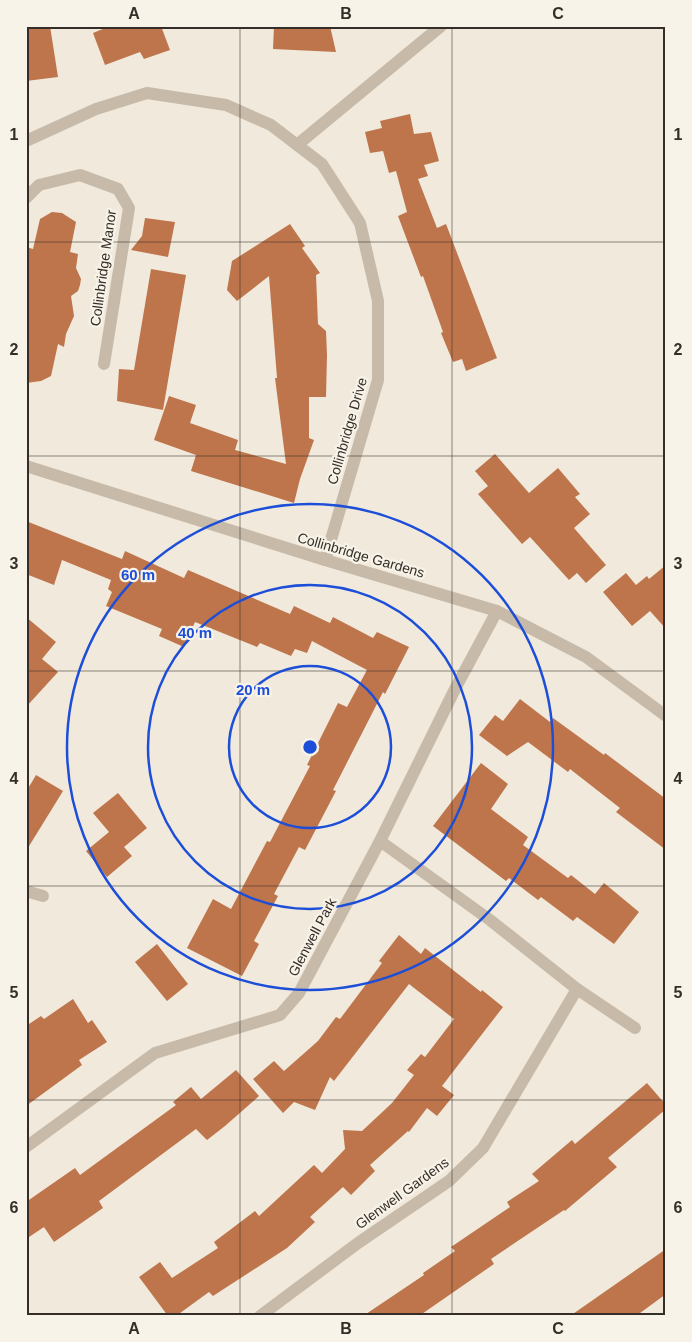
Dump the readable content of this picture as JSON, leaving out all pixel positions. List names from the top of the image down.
{
  "streets": {
    "street": [
      "Collinbridge Manor",
      "Collinbridge Drive",
      "Collinbridge Gardens",
      "Glenwell Park",
      "Glenwell Gardens"
    ]
  },
  "crossings": [
    ["Collinbridge Drive", "Collinbridge Gardens"],
    ["Collinbridge Gardens", "Glenwell Park"]
  ],
  "grid": {
    "columns": ["A", "B", "C"],
    "rows": [
      "1",
      "2",
      "3",
      "4",
      "5",
      "6"
    ]
  },
  "rings": ["60 m", "40 m", "20 m"]
}
